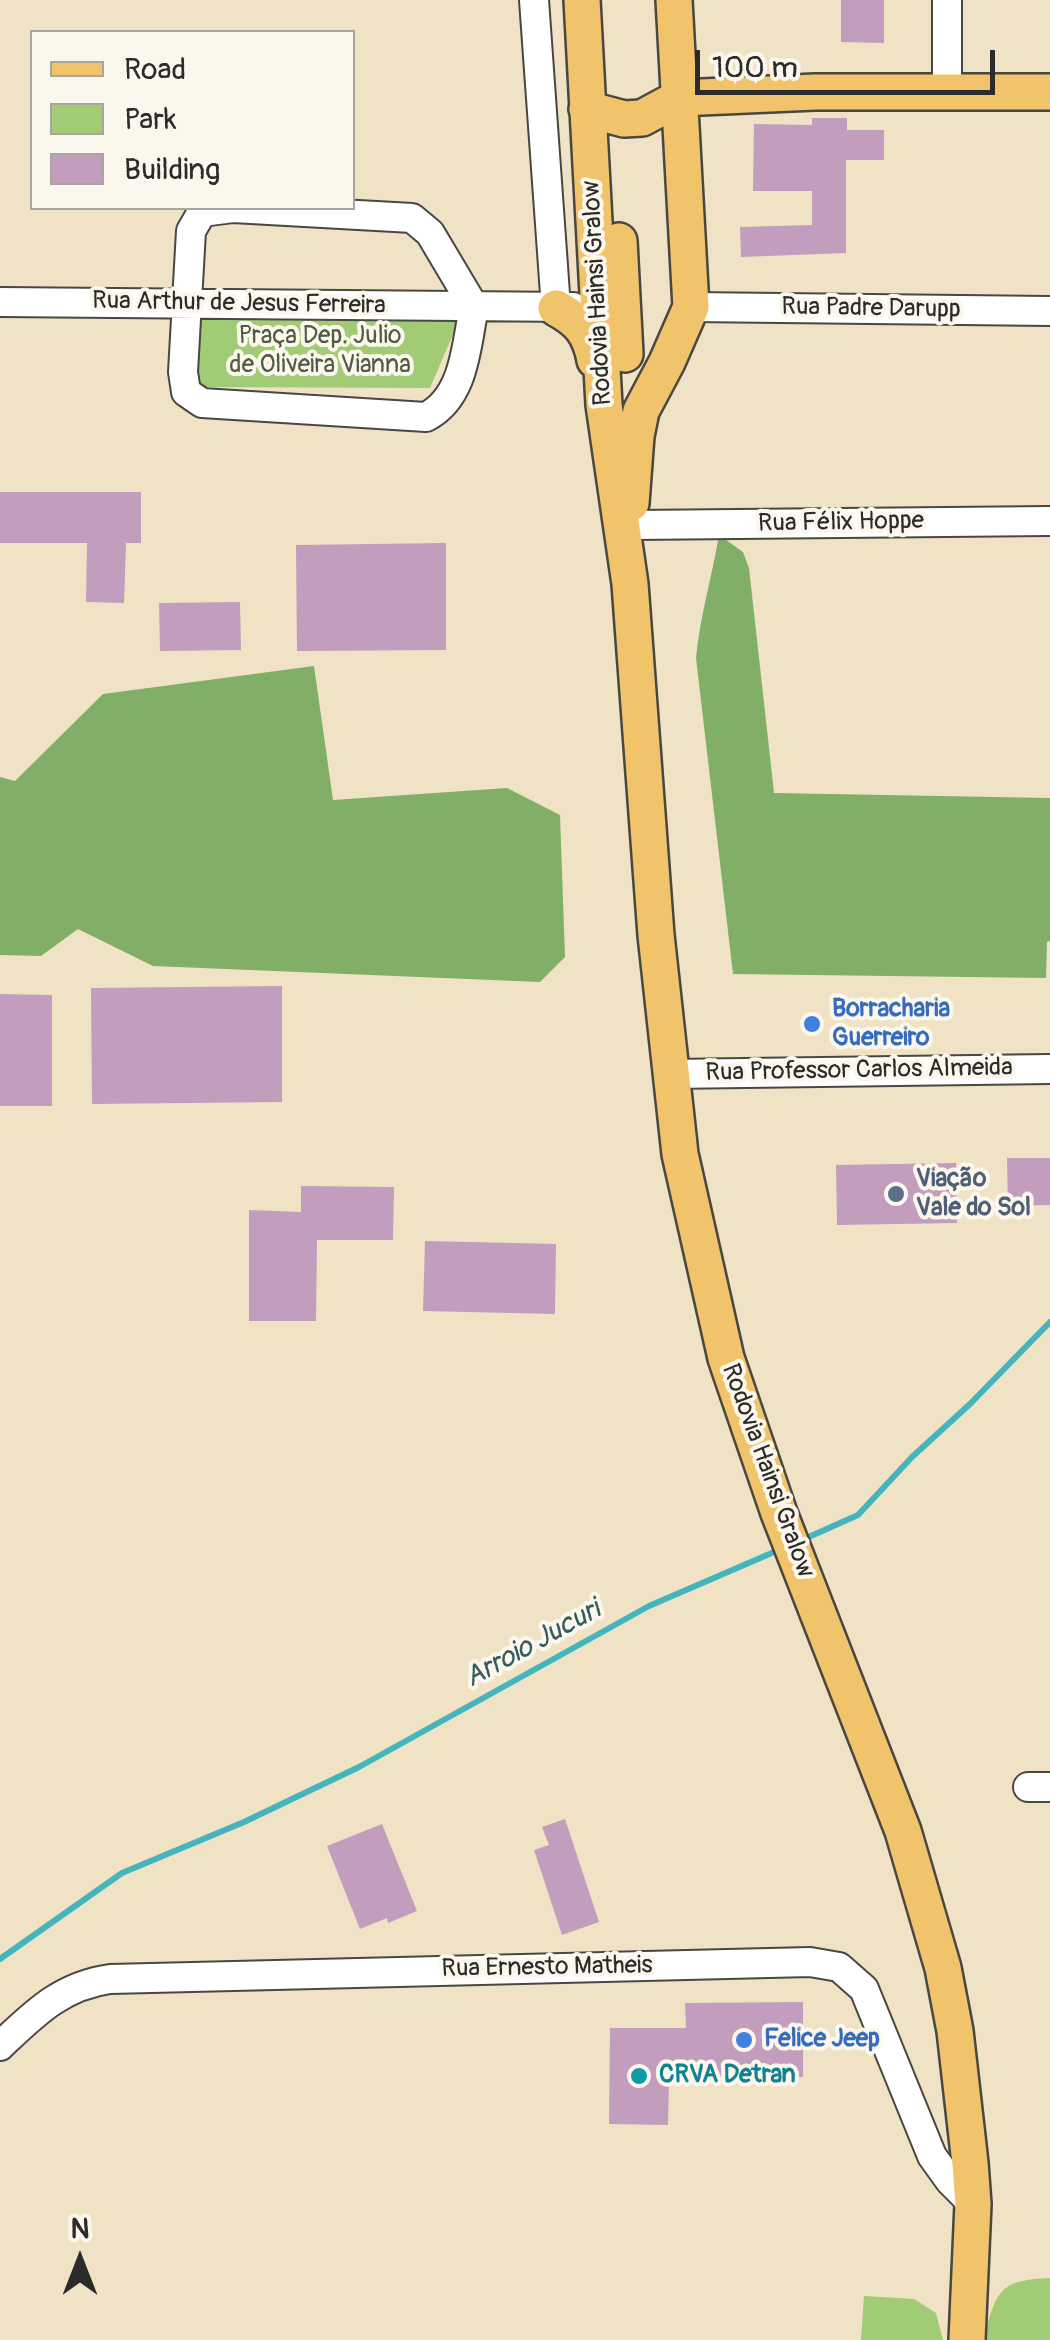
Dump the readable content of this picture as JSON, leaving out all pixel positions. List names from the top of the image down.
{
  "streets": {
    "main road": ["Rodovia Hainsi Gralow"],
    "street": [
      "Rua Arthur de Jesus Ferreira",
      "Rua Padre Darupp",
      "Rua Félix Hoppe",
      "Rua Professor Carlos Almeida",
      "Rua Ernesto Matheis"
    ]
  },
  "crossings": [
    ["Rodovia Hainsi Gralow", "Rua Arthur de Jesus Ferreira"],
    ["Rodovia Hainsi Gralow", "Rua Félix Hoppe"],
    ["Rodovia Hainsi Gralow", "Rua Professor Carlos Almeida"],
    ["Rodovia Hainsi Gralow", "Rua Ernesto Matheis"]
  ],
  "water": ["Arroio Jucuri"],
  "parks": ["Praça Dep. Julio de Oliveira Vianna"],
  "places": [
    "Borracharia Guerreiro",
    "Viação Vale do Sol",
    "Felice Jeep",
    "CRVA Detran"
  ],
  "legend": ["Road", "Park", "Building"],
  "scale_bar": "100 m",
  "north": "top"
}
